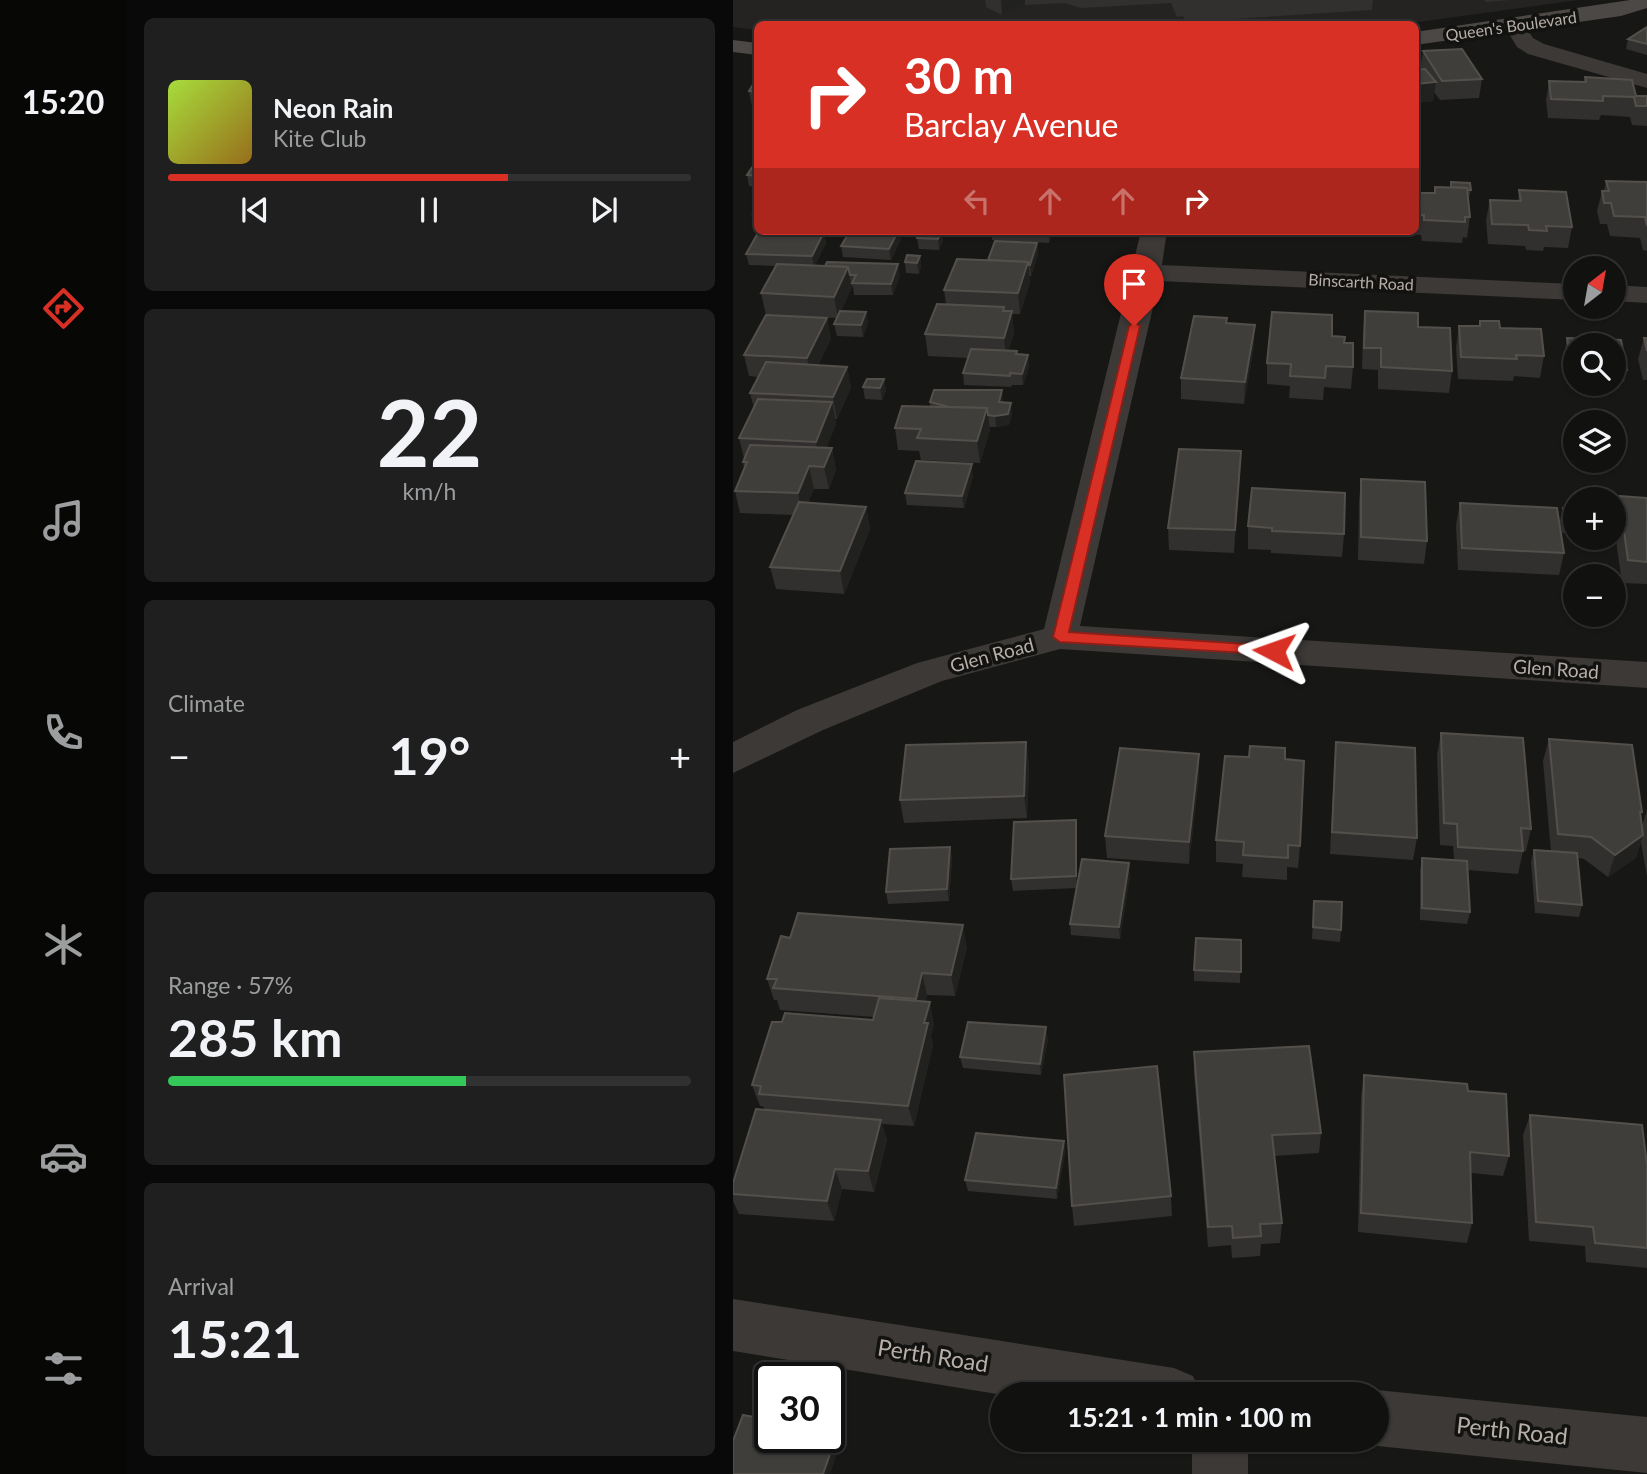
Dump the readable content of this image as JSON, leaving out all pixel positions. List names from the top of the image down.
{
  "streets": {
    "street": [
      "Queen's Boulevard",
      "Binscarth Road",
      "Glen Road",
      "Perth Road"
    ]
  },
  "north": "top right",
  "page": {
    "tabs": "15:20",
    "turn": ["30 m", "Barclay Avenue"],
    "song": ["Neon Rain", "Kite Club"],
    "map_buttons": ["+", "−"],
    "tile": [
      ["22", "km/h"],
      "Climate",
      ["Range · 57%", "285 km"],
      ["Arrival", "15:21"]
    ],
    "heat": ["−", "19°", "+"],
    "limit": "30",
    "trip": "15:21 · 1 min · 100 m"
  }
}
